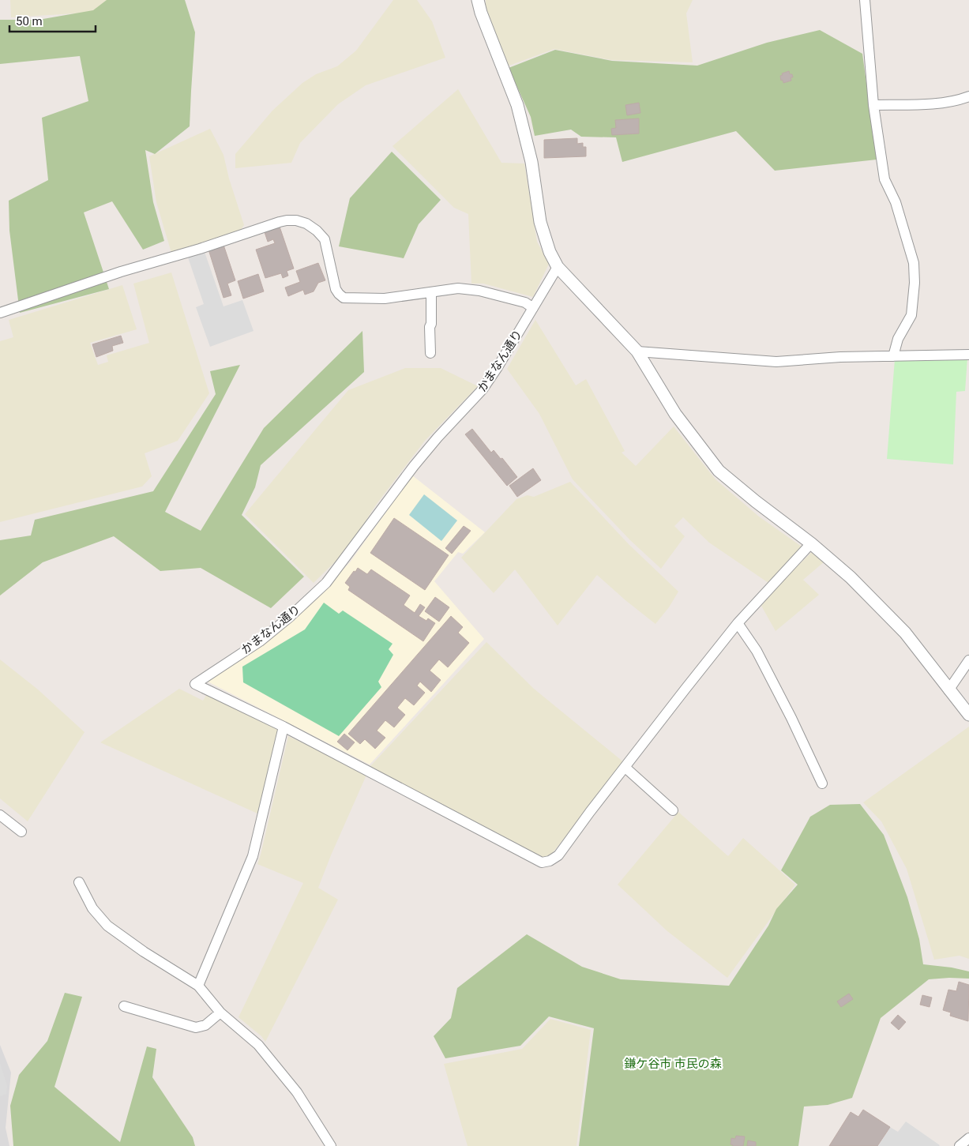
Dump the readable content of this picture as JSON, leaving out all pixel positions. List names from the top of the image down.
{
  "streets": {
    "street": ["かまなん通り"]
  },
  "parks": ["鎌ケ谷市 市民の森"],
  "scale_bar": "50 m"
}
